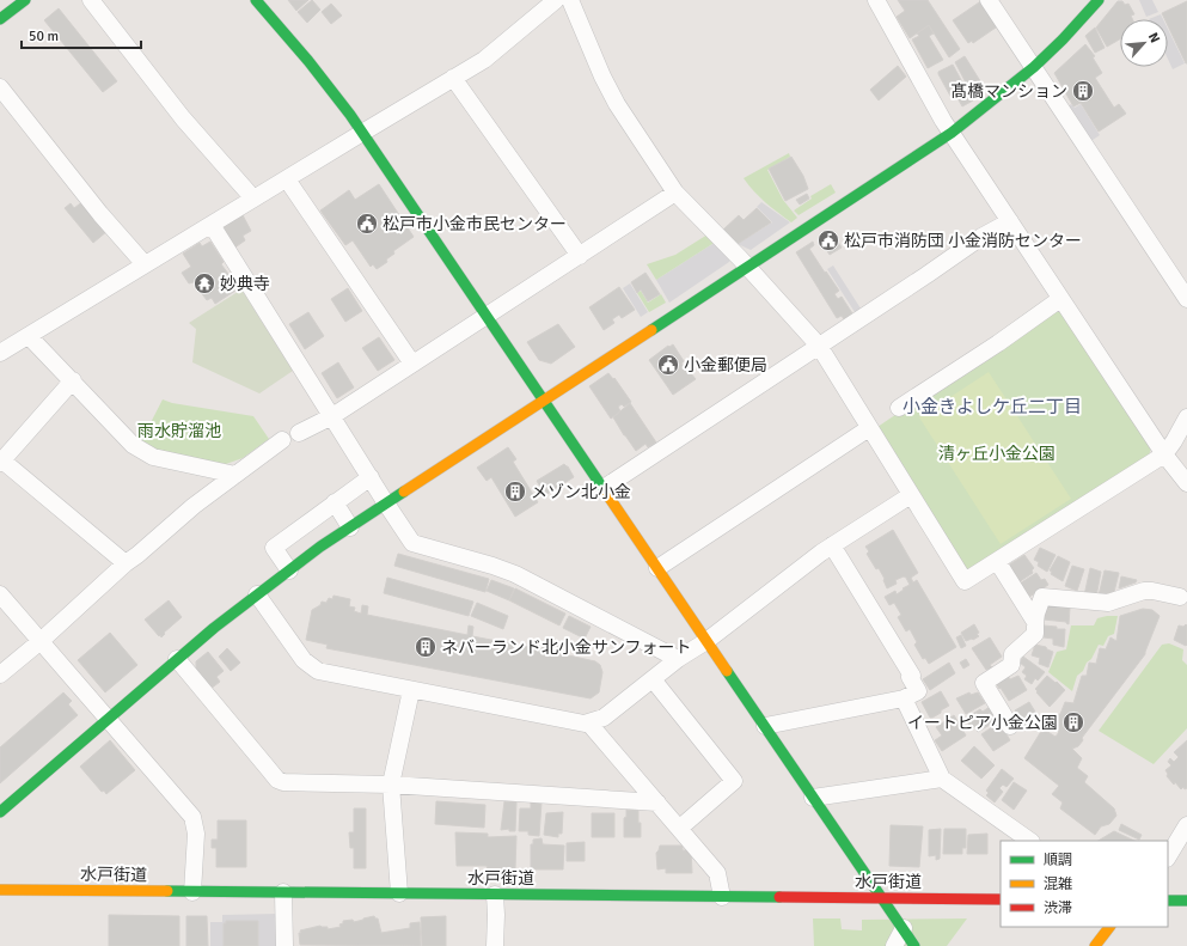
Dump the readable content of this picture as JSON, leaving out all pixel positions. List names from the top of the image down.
{
  "streets": {
    "main road": ["水戸街道"]
  },
  "districts": ["小金きよしケ丘二丁目"],
  "parks": ["雨水貯溜池", "清ヶ丘小金公園"],
  "places": {
    "building": [
      "髙橋マンション",
      "メゾン北小金",
      "ネバーランド北小金サンフォート",
      "イートピア小金公園"
    ],
    "public building": ["松戸市小金市民センター", "松戸市消防団 小金消防センター", "小金郵便局"],
    "temple": ["妙典寺"]
  },
  "legend": ["順調", "混雑", "渋滞"],
  "scale_bar": "50 m",
  "north": "top right"
}
